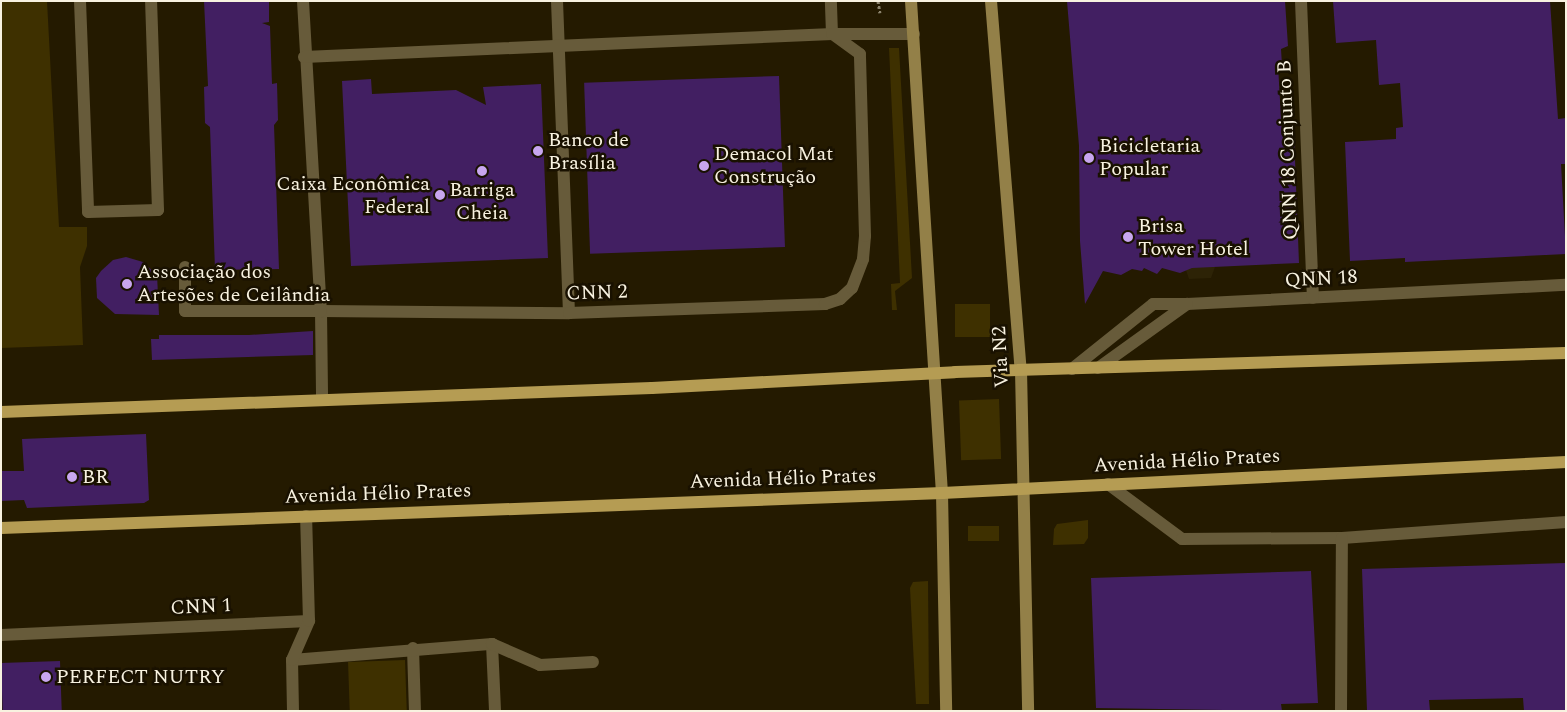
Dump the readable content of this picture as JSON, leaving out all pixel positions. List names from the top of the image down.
{
  "streets": {
    "main road": ["Via N2", "Avenida Hélio Prates"],
    "street": [
      "QNN 18 Conjunto B",
      "QNN 18",
      "CNN 2",
      "CNN 1"
    ]
  },
  "crossings": [
    ["QNN 18 Conjunto B", "QNN 18"],
    ["Via N2", "Avenida Hélio Prates"]
  ],
  "places": [
    "Banco de Brasília",
    "Bicicletaria Popular",
    "Demacol Mat Construção",
    "Barriga Cheia",
    "Caixa Econômica Federal",
    "Brisa Tower Hotel",
    "Associação dos Artesões de Ceilândia",
    "BR",
    "PERFECT NUTRY"
  ]
}
